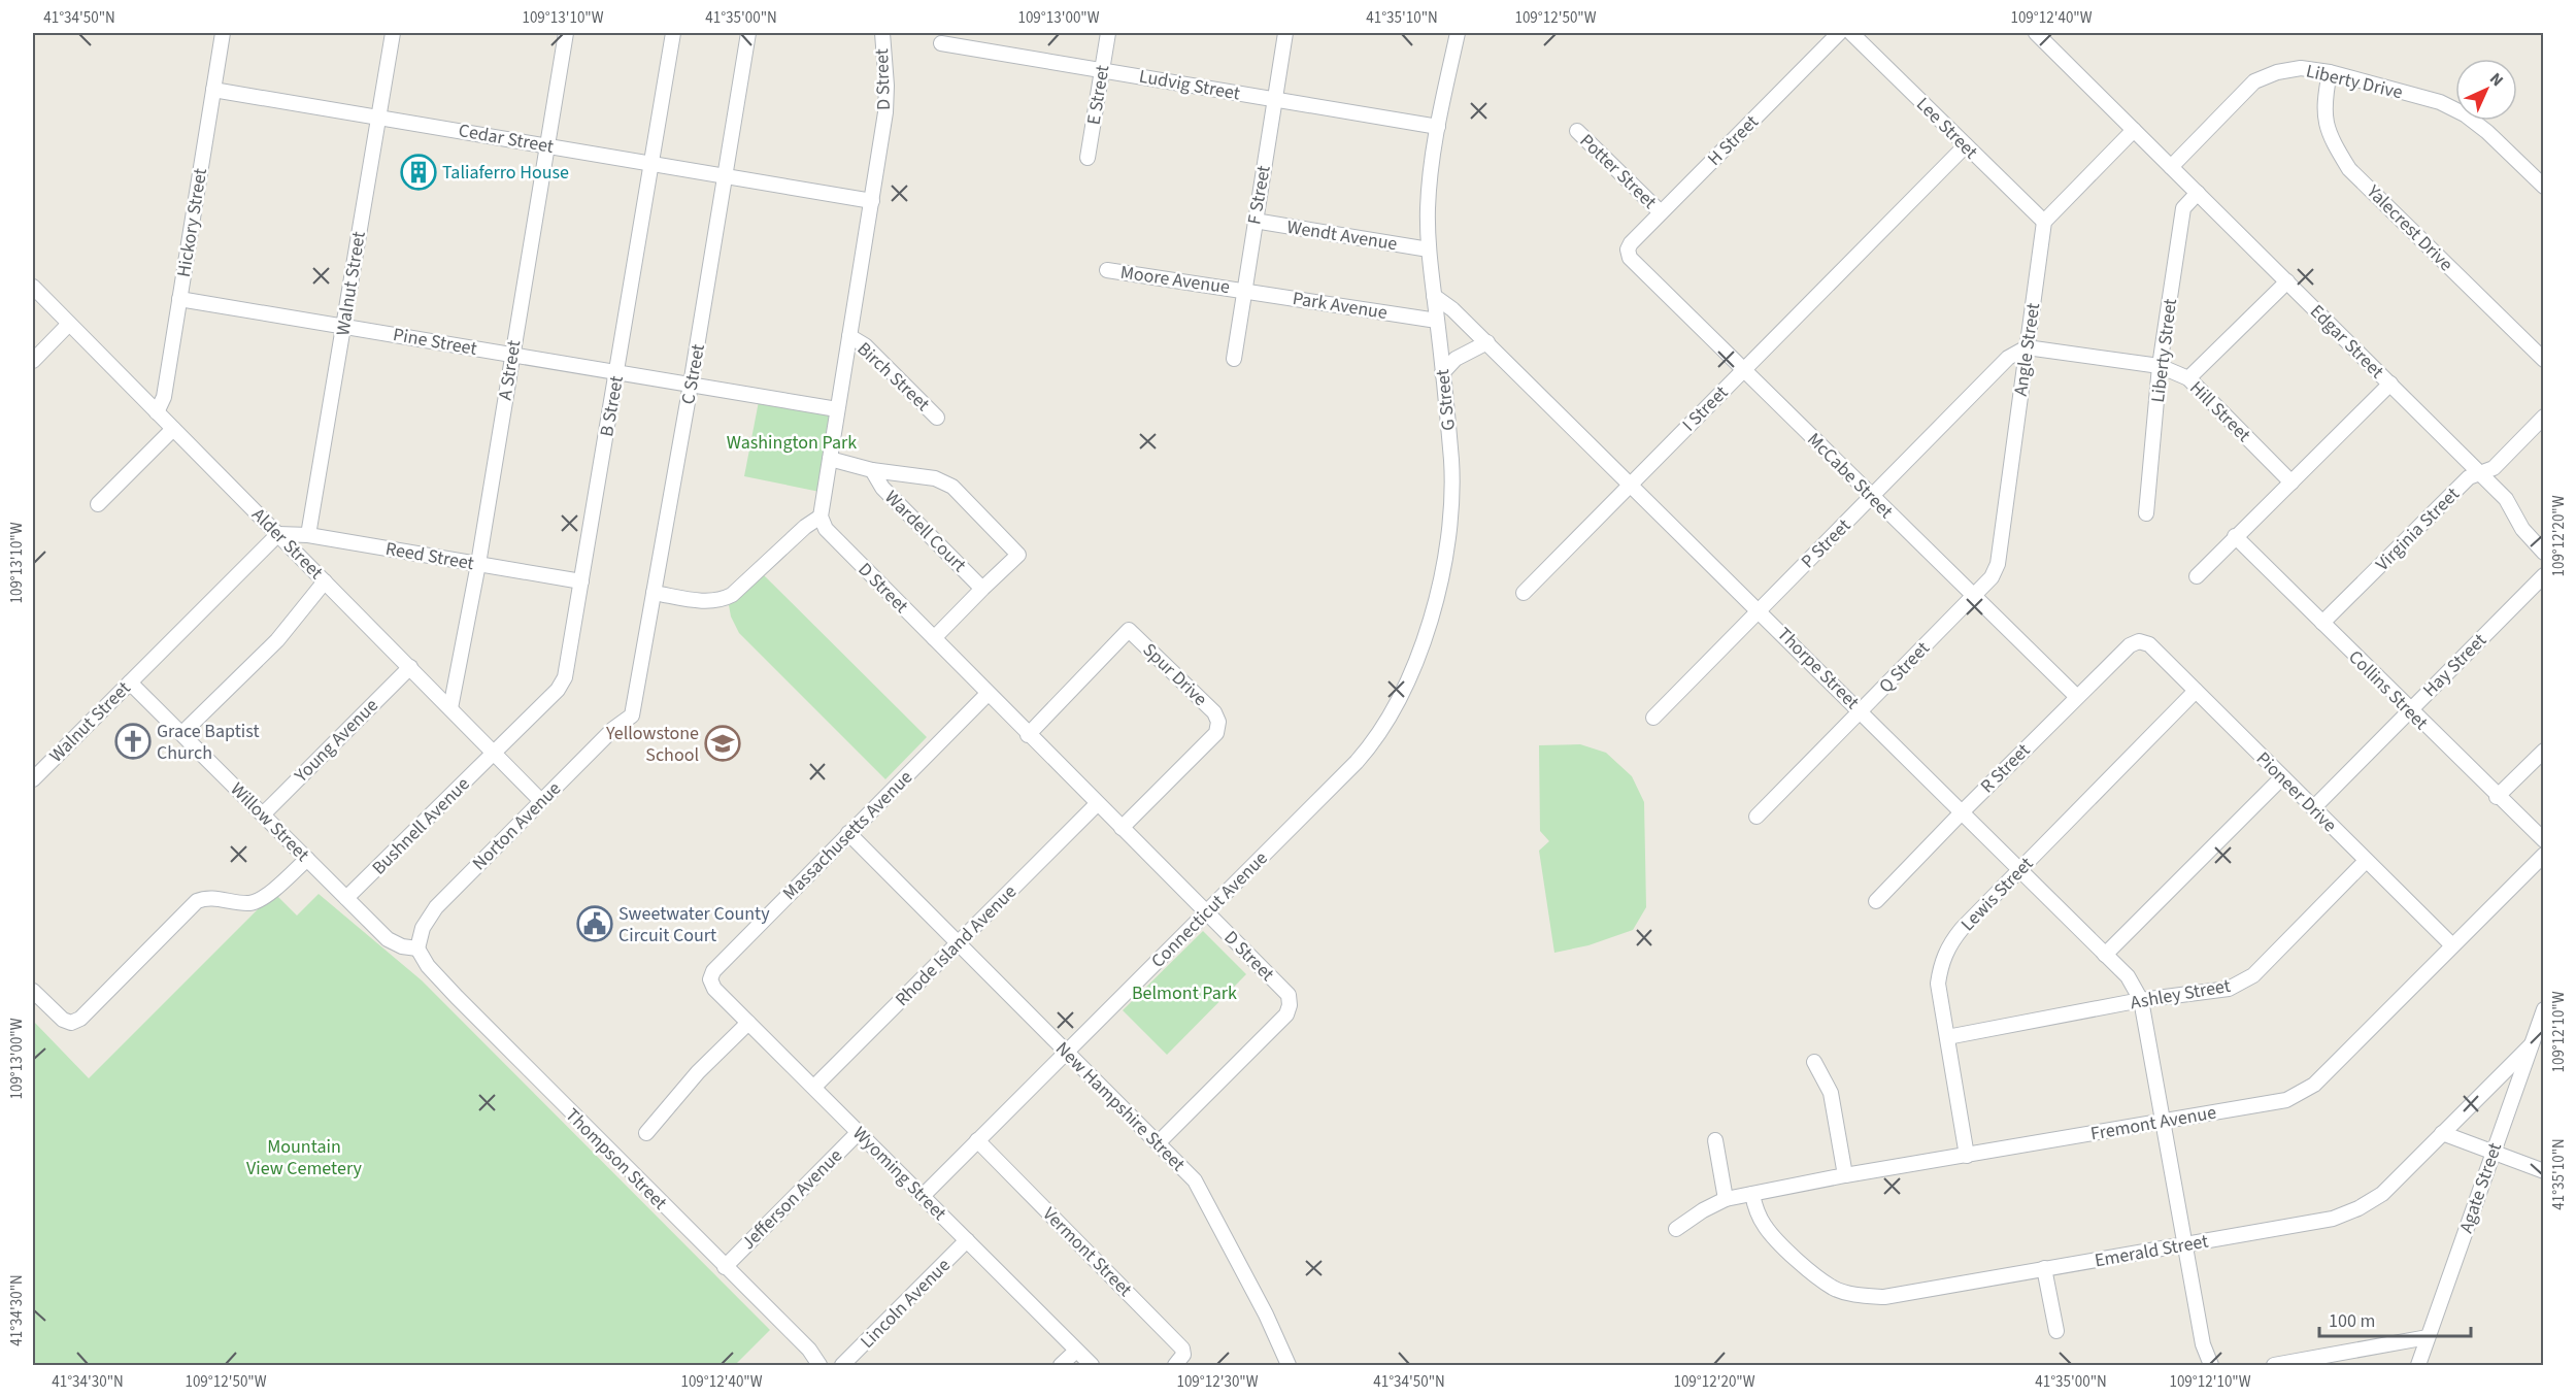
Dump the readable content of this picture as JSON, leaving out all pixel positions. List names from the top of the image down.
{
  "streets": {
    "street": [
      "D Street",
      "Liberty Drive",
      "Ludvig Street",
      "E Street",
      "Lee Street",
      "Cedar Street",
      "H Street",
      "Potter Street",
      "F Street",
      "Hickory Street",
      "Yalecrest Drive",
      "Wendt Avenue",
      "Moore Avenue",
      "Walnut Street",
      "Park Avenue",
      "Pine Street",
      "Edgar Street",
      "Angle Street",
      "Liberty Street",
      "A Street",
      "C Street",
      "Birch Street",
      "G Street",
      "B Street",
      "I Street",
      "Hill Street",
      "McCabe Street",
      "Virginia Street",
      "Wardell Court",
      "Alder Street",
      "P Street",
      "Reed Street",
      "Hay Street",
      "Q Street",
      "Thorpe Street",
      "Spur Drive",
      "Collins Street",
      "Young Avenue",
      "R Street",
      "Pioneer Drive",
      "Willow Street",
      "Bushnell Avenue",
      "Norton Avenue",
      "Massachusetts Avenue",
      "Lewis Street",
      "Connecticut Avenue",
      "Rhode Island Avenue",
      "Ashley Street",
      "New Hampshire Street",
      "Fremont Avenue",
      "Thompson Street",
      "Wyoming Street",
      "Agate Street",
      "Jefferson Avenue",
      "Emerald Street",
      "Vermont Street",
      "Lincoln Avenue"
    ]
  },
  "crossings": [
    ["D Street", "Cedar Street"],
    ["D Street", "Pine Street"],
    ["D Street", "Birch Street"],
    ["D Street", "Wardell Court"],
    ["D Street", "Spur Drive"],
    ["D Street", "Massachusetts Avenue"],
    ["D Street", "Connecticut Avenue"],
    ["D Street", "Rhode Island Avenue"],
    ["D Street", "New Hampshire Street"],
    ["Liberty Drive", "Yalecrest Drive"],
    ["Liberty Drive", "Edgar Street"],
    ["Ludvig Street", "E Street"],
    ["Ludvig Street", "F Street"],
    ["Ludvig Street", "G Street"],
    ["Lee Street", "Angle Street"],
    ["Lee Street", "I Street"],
    ["Cedar Street", "Hickory Street"],
    ["Cedar Street", "Walnut Street"],
    ["Cedar Street", "A Street"],
    ["Cedar Street", "C Street"],
    ["Cedar Street", "B Street"],
    ["H Street", "Potter Street"],
    ["H Street", "McCabe Street"],
    ["F Street", "Wendt Avenue"],
    ["F Street", "Moore Avenue"],
    ["F Street", "Park Avenue"],
    ["Hickory Street", "Pine Street"],
    ["Hickory Street", "Alder Street"],
    ["Wendt Avenue", "G Street"],
    ["Moore Avenue", "Park Avenue"],
    ["Walnut Street", "Pine Street"],
    ["Walnut Street", "Alder Street"],
    ["Walnut Street", "Reed Street"],
    ["Walnut Street", "Willow Street"],
    ["Park Avenue", "G Street"],
    ["Pine Street", "A Street"],
    ["Pine Street", "C Street"],
    ["Pine Street", "B Street"],
    ["Edgar Street", "Liberty Street"],
    ["Edgar Street", "Virginia Street"],
    ["Angle Street", "Hill Street"],
    ["Angle Street", "McCabe Street"],
    ["Angle Street", "P Street"],
    ["Angle Street", "Q Street"],
    ["Liberty Street", "Hill Street"],
    ["A Street", "Alder Street"],
    ["A Street", "Reed Street"],
    ["C Street", "Norton Avenue"],
    ["G Street", "Thorpe Street"],
    ["G Street", "Connecticut Avenue"],
    ["B Street", "Alder Street"],
    ["B Street", "Reed Street"],
    ["B Street", "Bushnell Avenue"],
    ["I Street", "McCabe Street"],
    ["I Street", "Thorpe Street"],
    ["Hill Street", "P Street"],
    ["McCabe Street", "P Street"],
    ["McCabe Street", "Q Street"],
    ["McCabe Street", "R Street"],
    ["Virginia Street", "Collins Street"],
    ["Alder Street", "Reed Street"],
    ["Alder Street", "Young Avenue"],
    ["Alder Street", "Bushnell Avenue"],
    ["Alder Street", "Norton Avenue"],
    ["P Street", "Thorpe Street"],
    ["Hay Street", "Collins Street"],
    ["Hay Street", "Pioneer Drive"],
    ["Q Street", "Thorpe Street"],
    ["Thorpe Street", "R Street"],
    ["Thorpe Street", "Lewis Street"],
    ["Thorpe Street", "Ashley Street"],
    ["Young Avenue", "Willow Street"],
    ["R Street", "Pioneer Drive"],
    ["Pioneer Drive", "Lewis Street"],
    ["Pioneer Drive", "Ashley Street"],
    ["Pioneer Drive", "Fremont Avenue"],
    ["Willow Street", "Bushnell Avenue"],
    ["Willow Street", "Norton Avenue"],
    ["Willow Street", "Thompson Street"],
    ["Norton Avenue", "Thompson Street"],
    ["Massachusetts Avenue", "New Hampshire Street"],
    ["Massachusetts Avenue", "Wyoming Street"],
    ["Lewis Street", "Ashley Street"],
    ["Lewis Street", "Fremont Avenue"],
    ["Connecticut Avenue", "New Hampshire Street"],
    ["Connecticut Avenue", "Wyoming Street"],
    ["Connecticut Avenue", "Vermont Street"],
    ["Rhode Island Avenue", "New Hampshire Street"],
    ["Rhode Island Avenue", "Wyoming Street"],
    ["Fremont Avenue", "Emerald Street"],
    ["Thompson Street", "Jefferson Avenue"],
    ["Wyoming Street", "Jefferson Avenue"],
    ["Wyoming Street", "Lincoln Avenue"],
    ["Agate Street", "Emerald Street"]
  ],
  "parks": ["Washington Park", "Belmont Park", "Mountain View Cemetery"],
  "places": {
    "building": ["Taliaferro House"],
    "church": ["Grace Baptist Church"],
    "school or university": ["Yellowstone School"],
    "public building": ["Sweetwater County Circuit Court"]
  },
  "scale_bar": "100 m",
  "north": "top right",
  "coordinates": [
    "41°34'50\"N",
    "109°13'10\"W",
    "41°35'00\"N",
    "109°13'00\"W",
    "41°35'10\"N",
    "109°12'50\"W",
    "109°12'40\"W",
    "109°12'20\"W",
    "109°12'10\"W",
    "41°34'30\"N",
    "109°12'30\"W"
  ]
}
